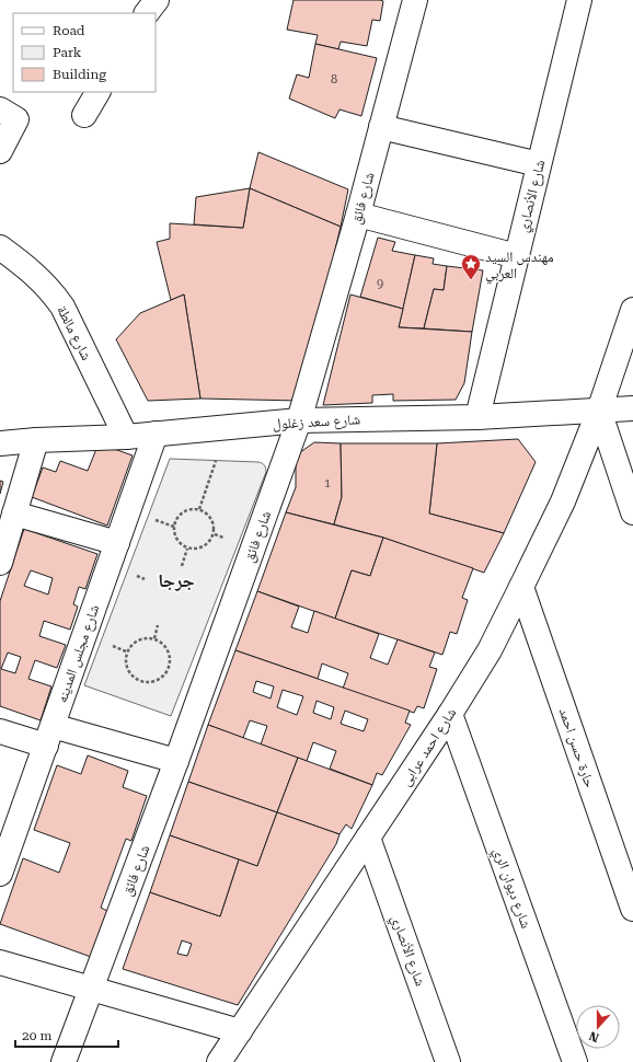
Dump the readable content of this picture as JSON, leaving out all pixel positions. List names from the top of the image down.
{
  "streets": {
    "street": [
      "شارع الأنصاري",
      "شارع فائق",
      "شارع مالطة",
      "شارع سعد زغلول",
      "شارع مجلس المدينه",
      "شارع احمد عرابى",
      "حارة حسن احمد",
      "شارع ديوان الري"
    ]
  },
  "crossings": [
    ["شارع الأنصاري", "شارع سعد زغلول"],
    ["شارع الأنصاري", "شارع احمد عرابى"],
    ["شارع فائق", "شارع سعد زغلول"],
    ["شارع مالطة", "شارع سعد زغلول"],
    ["شارع سعد زغلول", "شارع مجلس المدينه"],
    ["شارع سعد زغلول", "شارع احمد عرابى"],
    ["شارع احمد عرابى", "حارة حسن احمد"],
    ["شارع احمد عرابى", "شارع ديوان الري"]
  ],
  "districts": ["جرجا"],
  "places": {
    "place": ["مهندس السيد العربي"]
  },
  "house_numbers": ["8", "9", "1"],
  "legend": ["Road", "Park", "Building"],
  "scale_bar": "20 m",
  "north": "bottom"
}
